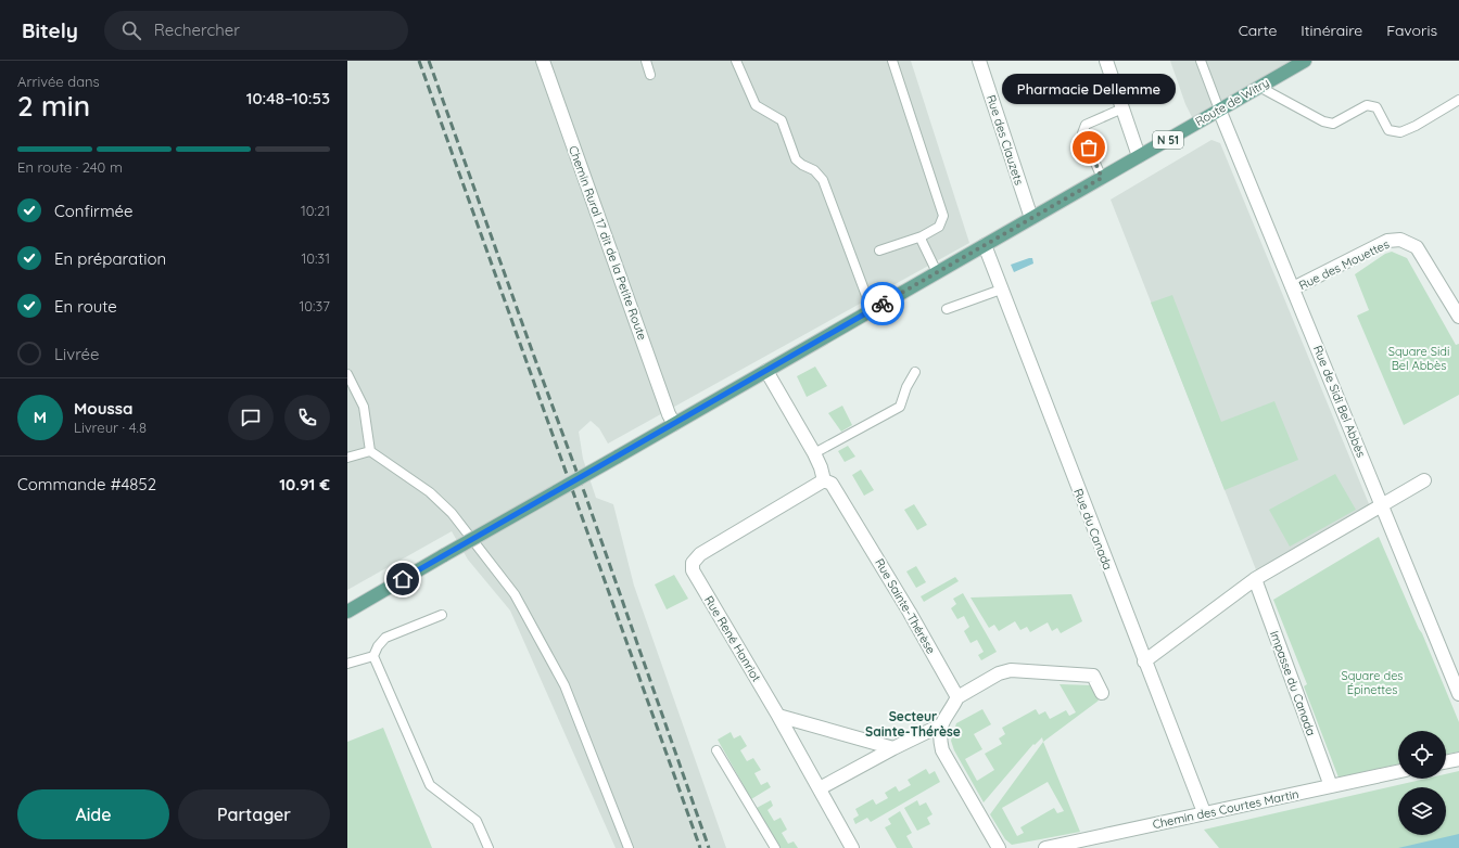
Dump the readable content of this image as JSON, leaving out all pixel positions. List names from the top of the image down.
{
  "streets": {
    "main road": ["Route de Witry", "N 51"],
    "street": [
      "Rue des Clauzets",
      "Chemin Rural 17 dit de la Petite Route",
      "Rue des Mouettes",
      "Rue de Sidi Bel Abbès",
      "Rue du Canada",
      "Rue Sainte-Thérèse",
      "Rue René Hanriot",
      "Impasse du Canada",
      "Chemin des Courtes Martin"
    ]
  },
  "crossings": [
    ["Route de Witry", "Rue des Clauzets"],
    ["Route de Witry", "Chemin Rural 17 dit de la Petite Route"],
    ["Route de Witry", "Rue de Sidi Bel Abbès"],
    ["Route de Witry", "Rue du Canada"],
    ["Route de Witry", "Rue Sainte-Thérèse"],
    ["Rue des Mouettes", "Rue de Sidi Bel Abbès"],
    ["Rue du Canada", "Chemin des Courtes Martin"],
    ["Rue Sainte-Thérèse", "Rue René Hanriot"],
    ["Impasse du Canada", "Chemin des Courtes Martin"]
  ],
  "districts": ["Secteur Sainte-Thérèse"],
  "parks": ["Square Sidi Bel Abbès", "Square des Épinettes"],
  "places": ["Pharmacie Dellemme"],
  "page": {
    "header": "Bitely",
    "search": "Rechercher",
    "nav": ["Carte", "Itinéraire", "Favoris"],
    "heading": ["2 min", "Arrivée dans", "10:48–10:53"],
    "panel": [
      "Moussa",
      "Livreur · 4.8",
      "Commande #4852",
      "10.91 €"
    ],
    "bubble": "Pharmacie Dellemme",
    "bar": "En route · 240 m",
    "list": [
      ["Confirmée", "10:21"],
      ["En préparation", "10:31"],
      ["En route", "10:37"],
      "Livrée"
    ],
    "round": "M",
    "buttons": ["Aide", "Partager"]
  }
}
